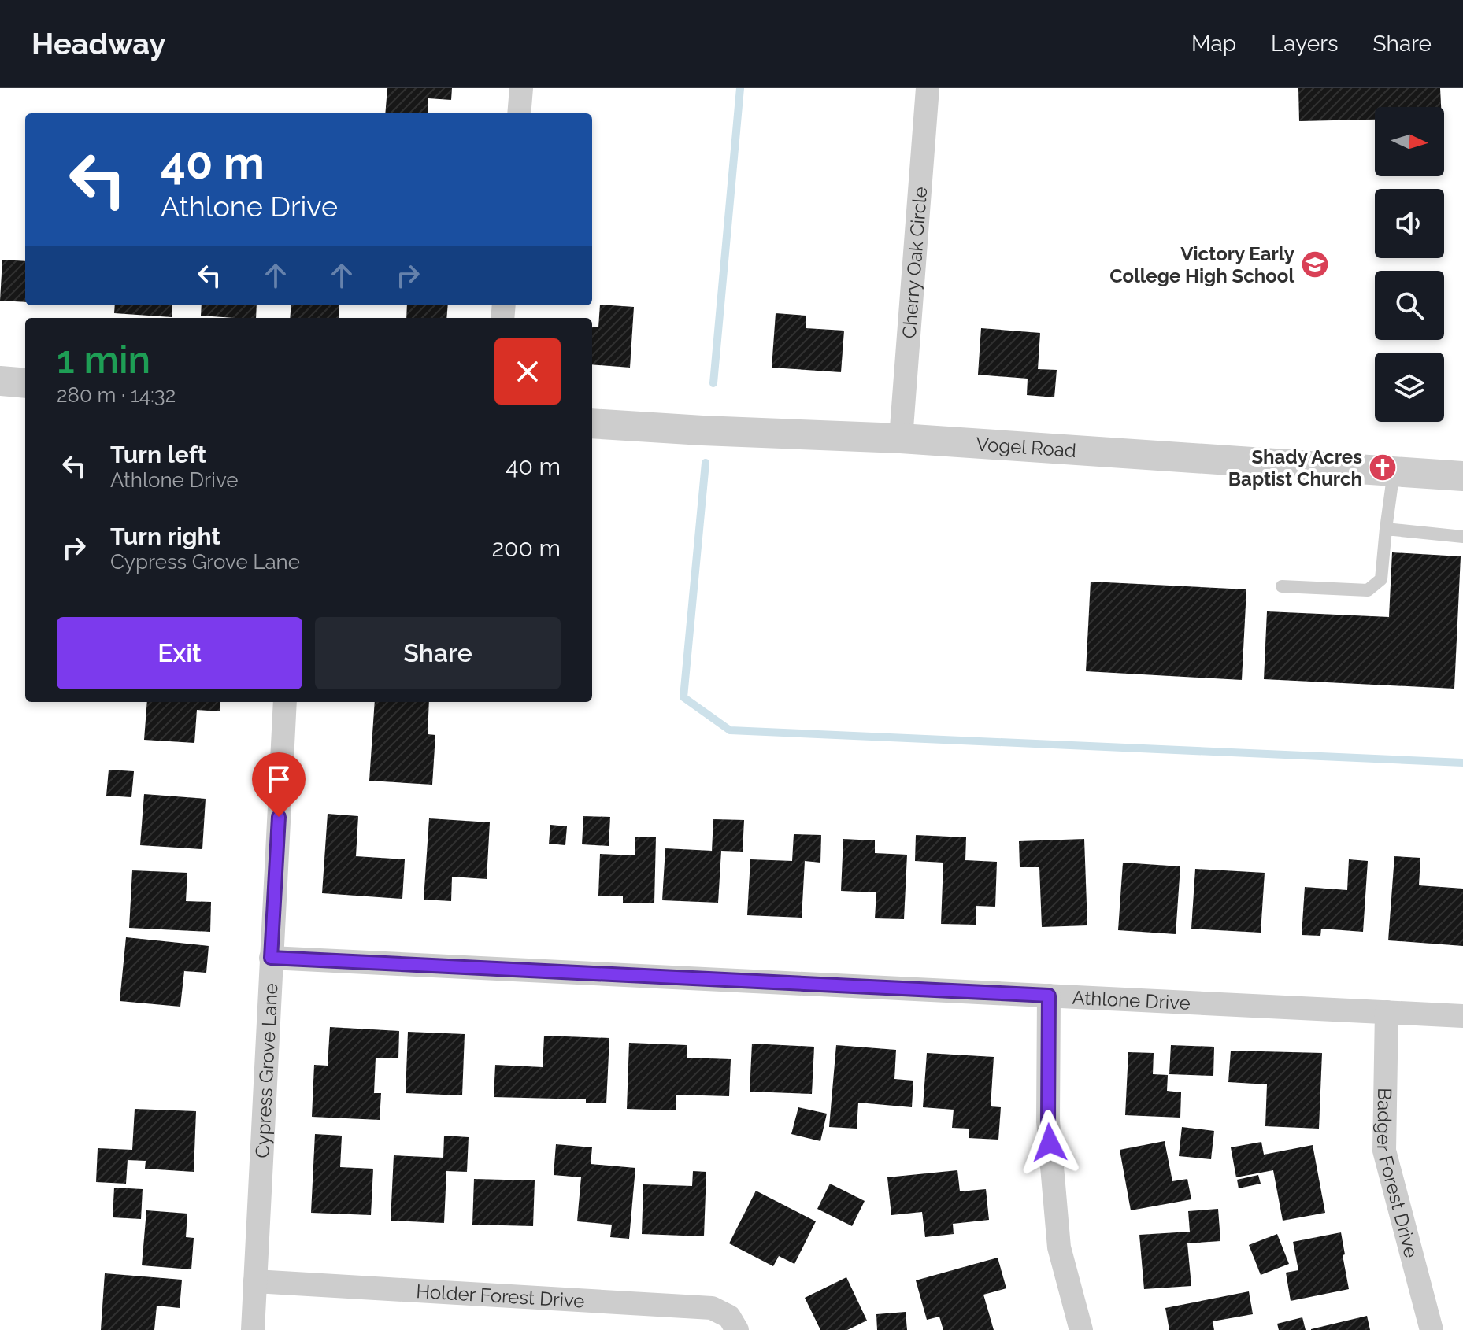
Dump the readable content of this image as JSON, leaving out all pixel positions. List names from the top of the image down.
{
  "streets": {
    "street": [
      "Cherry Oak Circle",
      "Vogel Road",
      "Athlone Drive",
      "Cypress Grove Lane",
      "Badger Forest Drive",
      "Holder Forest Drive"
    ]
  },
  "crossings": [
    ["Cherry Oak Circle", "Vogel Road"],
    ["Athlone Drive", "Cypress Grove Lane"],
    ["Athlone Drive", "Badger Forest Drive"],
    ["Cypress Grove Lane", "Holder Forest Drive"]
  ],
  "places": {
    "school or university": ["Victory Early College High School"],
    "church": ["Shady Acres Baptist Church"]
  },
  "north": "right",
  "page": {
    "header": "Headway",
    "nav": ["Map", "Layers", "Share"],
    "turn": ["40 m", "Athlone Drive"],
    "heading": ["1 min", "280 m · 14:32"],
    "list": [
      {
        "name": "Turn left",
        "note": "Athlone Drive",
        "value": "40 m"
      },
      {
        "name": "Turn right",
        "note": "Cypress Grove Lane",
        "value": "200 m"
      }
    ],
    "buttons": ["Exit", "Share"]
  }
}
